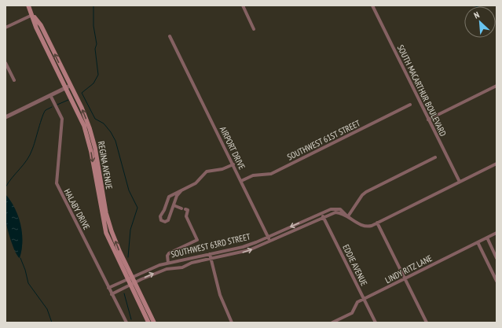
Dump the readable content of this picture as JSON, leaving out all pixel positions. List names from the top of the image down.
{
  "streets": {
    "main road": ["REGINA AVENUE"],
    "street": [
      "SOUTH MACARTHUR BOULEVARD",
      "SOUTHWEST 61ST STREET",
      "AIRPORT DRIVE",
      "HALABY DRIVE",
      "SOUTHWEST 63RD STREET",
      "EDDIE AVENUE",
      "LINDY RITZ LANE"
    ]
  },
  "crossings": [
    ["SOUTH MACARTHUR BOULEVARD", "SOUTHWEST 63RD STREET"],
    ["SOUTHWEST 61ST STREET", "AIRPORT DRIVE"],
    ["AIRPORT DRIVE", "SOUTHWEST 63RD STREET"],
    ["REGINA AVENUE", "SOUTHWEST 63RD STREET"],
    ["HALABY DRIVE", "SOUTHWEST 63RD STREET"],
    ["SOUTHWEST 63RD STREET", "EDDIE AVENUE"],
    ["EDDIE AVENUE", "LINDY RITZ LANE"]
  ],
  "north": "top left"
}
